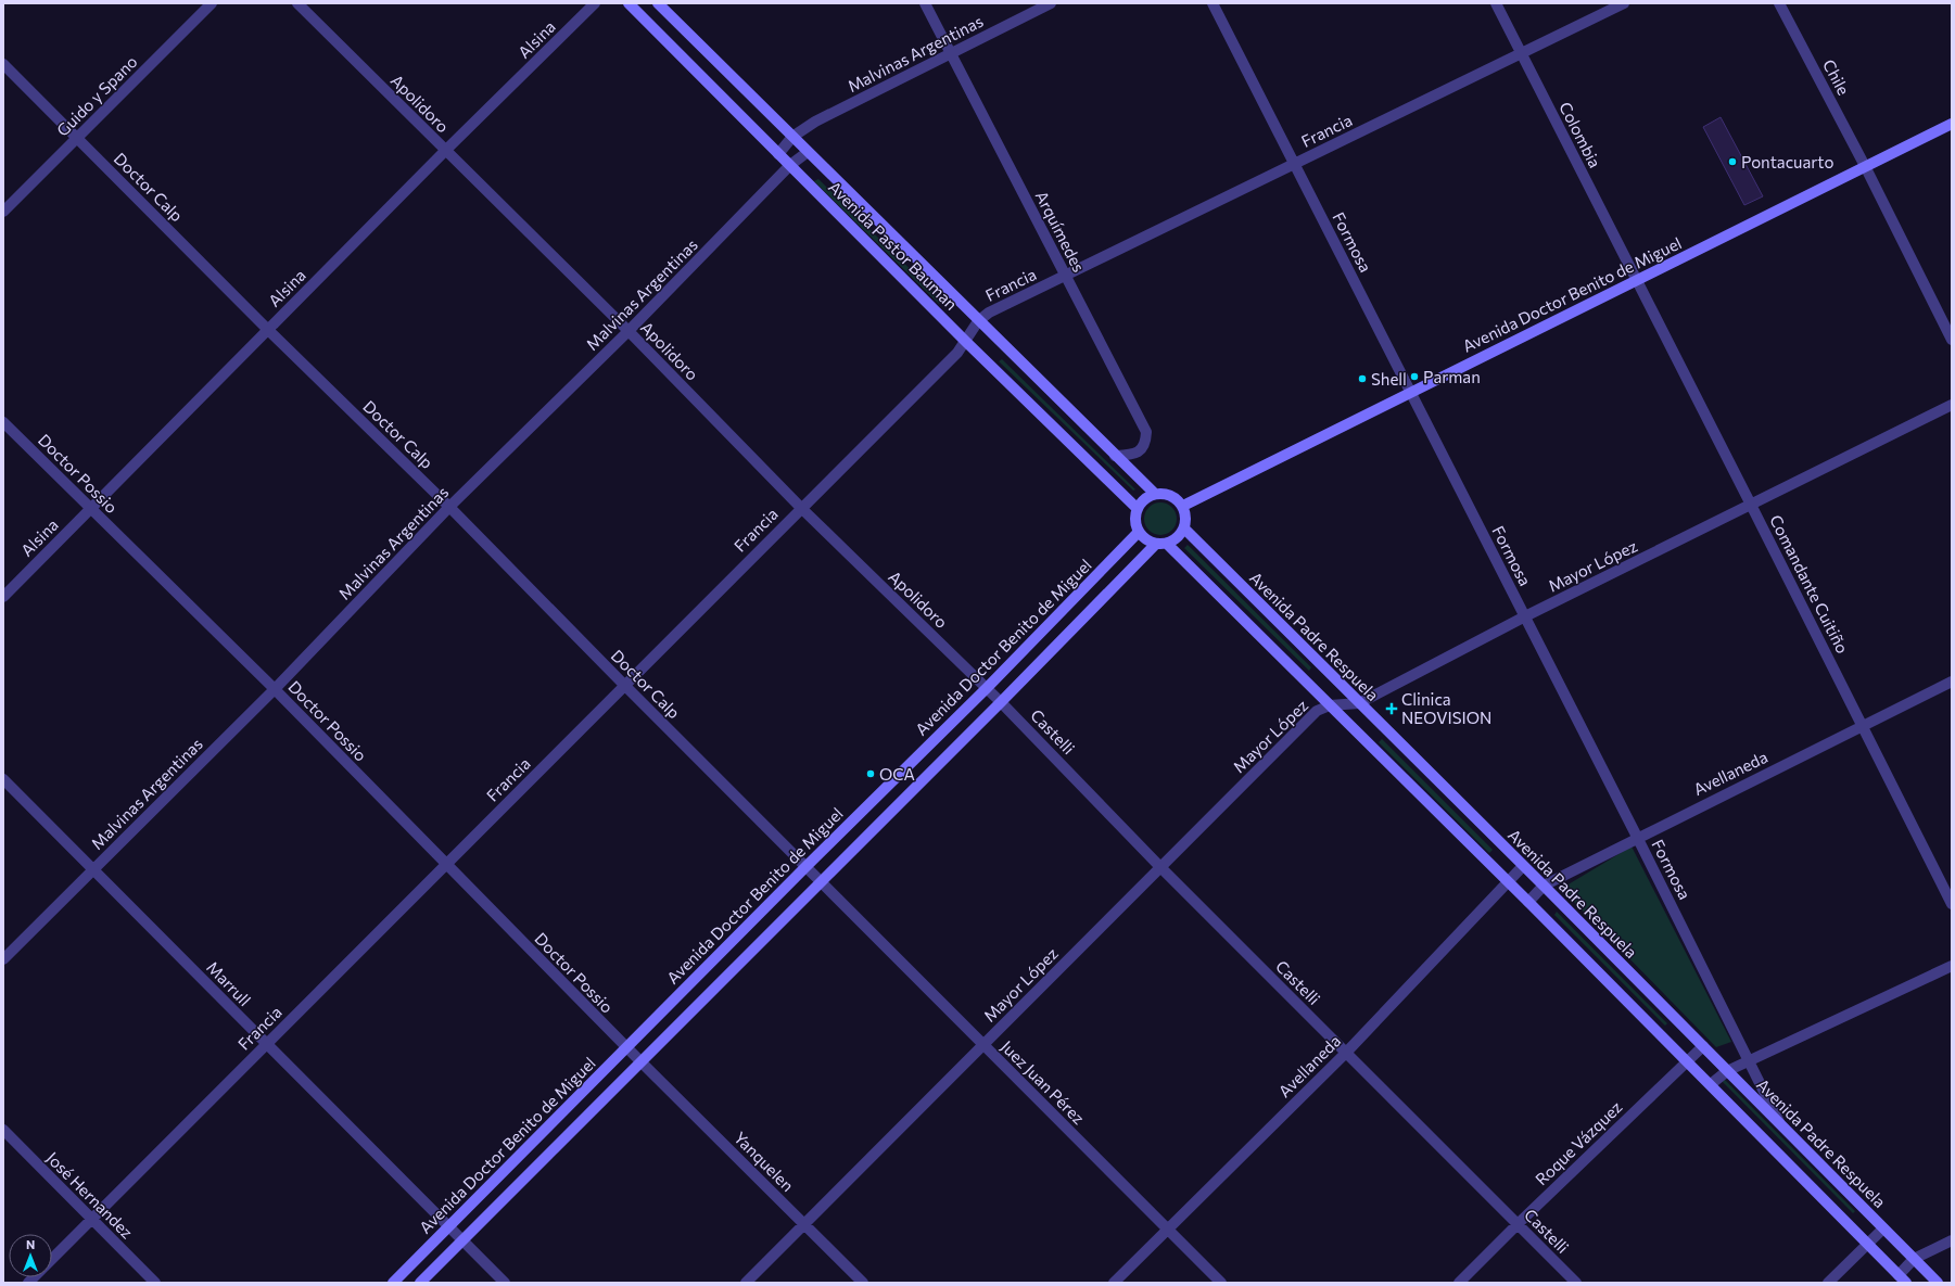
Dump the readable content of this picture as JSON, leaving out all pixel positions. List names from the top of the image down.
{
  "streets": {
    "main road": ["Avenida Pastor Bauman", "Avenida Doctor Benito de Miguel", "Avenida Padre Respuela"],
    "street": [
      "Alsina",
      "Malvinas Argentinas",
      "Chile",
      "Guido y Spano",
      "Apolidoro",
      "Francia",
      "Colombia",
      "Doctor Calp",
      "Arquímedes",
      "Formosa",
      "Doctor Possio",
      "Mayor López",
      "Comandante Cuitiño",
      "Castelli",
      "Avellaneda",
      "Marrull",
      "Juez Juan Pérez",
      "Roque Vázquez",
      "Yanquelen",
      "José Hernandez"
    ]
  },
  "crossings": [
    ["Alsina", "Apolidoro"],
    ["Alsina", "Doctor Calp"],
    ["Alsina", "Doctor Possio"],
    ["Malvinas Argentinas", "Apolidoro"],
    ["Malvinas Argentinas", "Doctor Calp"],
    ["Malvinas Argentinas", "Arquímedes"],
    ["Malvinas Argentinas", "Avenida Pastor Bauman"],
    ["Malvinas Argentinas", "Doctor Possio"],
    ["Malvinas Argentinas", "Marrull"],
    ["Chile", "Avenida Doctor Benito de Miguel"],
    ["Guido y Spano", "Doctor Calp"],
    ["Apolidoro", "Francia"],
    ["Apolidoro", "Avenida Doctor Benito de Miguel"],
    ["Apolidoro", "Castelli"],
    ["Francia", "Colombia"],
    ["Francia", "Doctor Calp"],
    ["Francia", "Arquímedes"],
    ["Francia", "Formosa"],
    ["Francia", "Avenida Pastor Bauman"],
    ["Francia", "Doctor Possio"],
    ["Francia", "Marrull"],
    ["Francia", "José Hernandez"],
    ["Colombia", "Avenida Doctor Benito de Miguel"],
    ["Colombia", "Comandante Cuitiño"],
    ["Doctor Calp", "Avenida Doctor Benito de Miguel"],
    ["Doctor Calp", "Juez Juan Pérez"],
    ["Arquímedes", "Avenida Pastor Bauman"],
    ["Formosa", "Avenida Doctor Benito de Miguel"],
    ["Formosa", "Mayor López"],
    ["Formosa", "Avenida Padre Respuela"],
    ["Formosa", "Avellaneda"],
    ["Avenida Pastor Bauman", "Avenida Doctor Benito de Miguel"],
    ["Avenida Pastor Bauman", "Avenida Padre Respuela"],
    ["Avenida Doctor Benito de Miguel", "Doctor Possio"],
    ["Avenida Doctor Benito de Miguel", "Comandante Cuitiño"],
    ["Avenida Doctor Benito de Miguel", "Avenida Padre Respuela"],
    ["Avenida Doctor Benito de Miguel", "Marrull"],
    ["Avenida Doctor Benito de Miguel", "Juez Juan Pérez"],
    ["Doctor Possio", "Yanquelen"],
    ["Mayor López", "Comandante Cuitiño"],
    ["Mayor López", "Avenida Padre Respuela"],
    ["Mayor López", "Castelli"],
    ["Mayor López", "Juez Juan Pérez"],
    ["Mayor López", "Yanquelen"],
    ["Comandante Cuitiño", "Avellaneda"],
    ["Avenida Padre Respuela", "Avellaneda"],
    ["Avenida Padre Respuela", "Roque Vázquez"],
    ["Castelli", "Avellaneda"],
    ["Castelli", "Roque Vázquez"],
    ["Avellaneda", "Juez Juan Pérez"]
  ],
  "places": {
    "other": [
      "Pontacuarto",
      "Parman",
      "Shell",
      "OCA"
    ],
    "health": ["Clinica NEOVISION"]
  },
  "north": "top"
}
